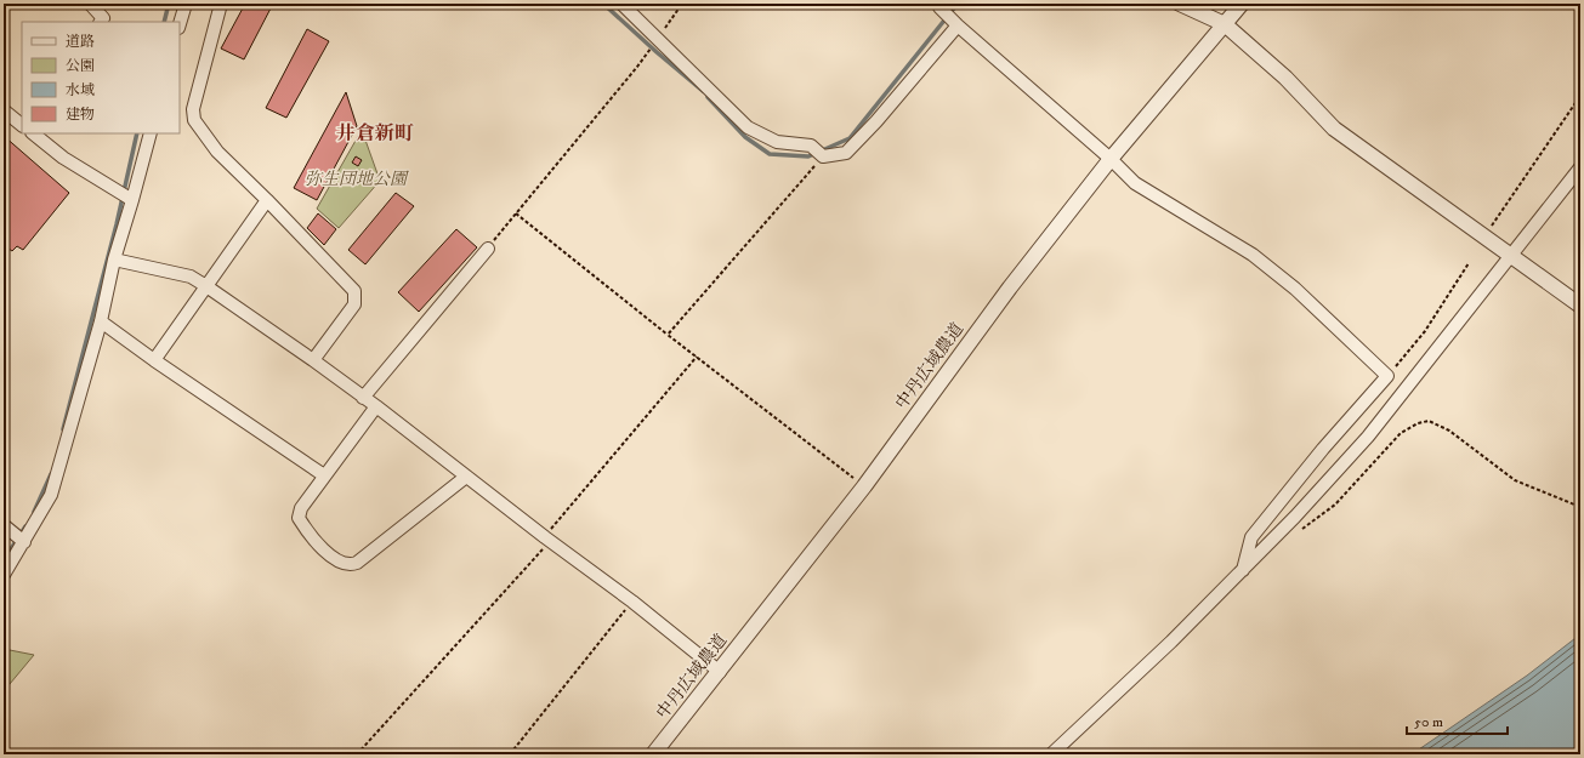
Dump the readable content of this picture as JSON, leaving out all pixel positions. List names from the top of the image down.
{
  "streets": {
    "street": ["中丹広域農道"]
  },
  "districts": ["井倉新町"],
  "parks": ["弥生団地公園"],
  "legend": [
    "道路",
    "公園",
    "水域",
    "建物"
  ],
  "scale_bar": "50 m"
}
